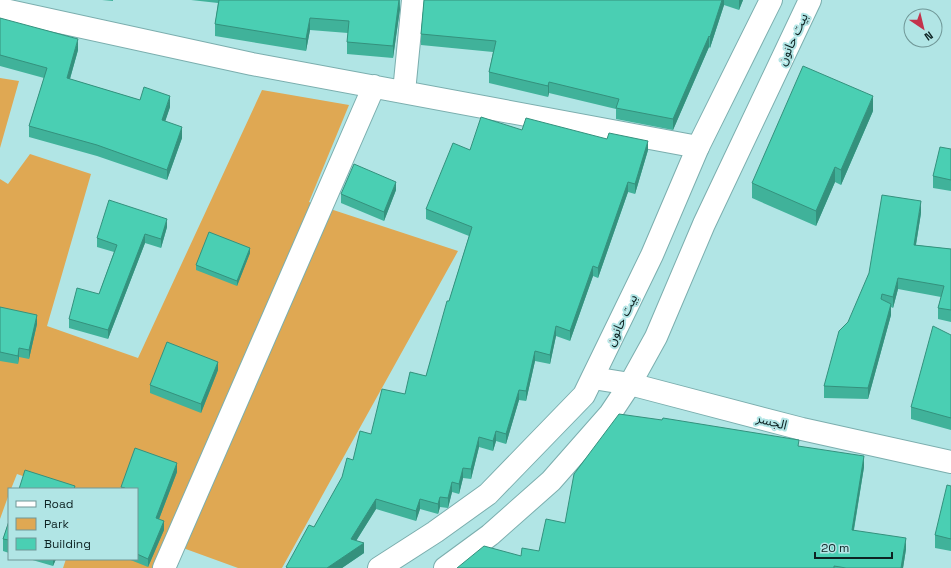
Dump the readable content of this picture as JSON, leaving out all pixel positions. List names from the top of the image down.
{
  "streets": {
    "street": ["بيت حانون", "الجسر"]
  },
  "crossings": [
    ["بيت حانون", "الجسر"]
  ],
  "legend": ["Road", "Park", "Building"],
  "scale_bar": "20 m",
  "north": "bottom right"
}
